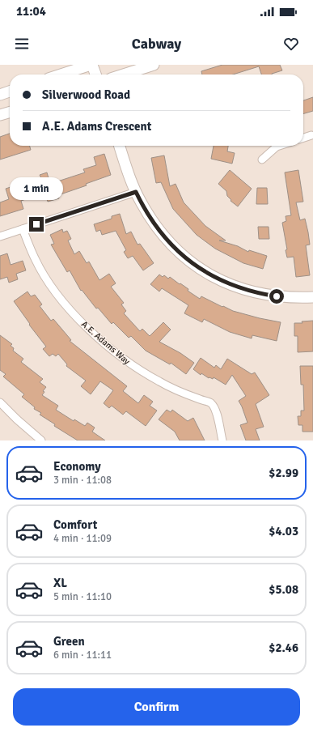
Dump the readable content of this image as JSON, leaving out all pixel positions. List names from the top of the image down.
{
  "streets": {
    "street": ["A.E. Adams Way"]
  },
  "page": {
    "status": "11:04",
    "header": "Cabway",
    "banner": ["Silverwood Road", "A.E. Adams Crescent"],
    "bubble": "1 min",
    "list": [
      {
        "name": "Economy",
        "note": "3 min · 11:08",
        "value": "$2.99"
      },
      {
        "name": "Comfort",
        "note": "4 min · 11:09",
        "value": "$4.03"
      },
      {
        "name": "XL",
        "note": "5 min · 11:10",
        "value": "$5.08"
      },
      {
        "name": "Green",
        "note": "6 min · 11:11",
        "value": "$2.46"
      }
    ],
    "buttons": "Confirm"
  }
}
